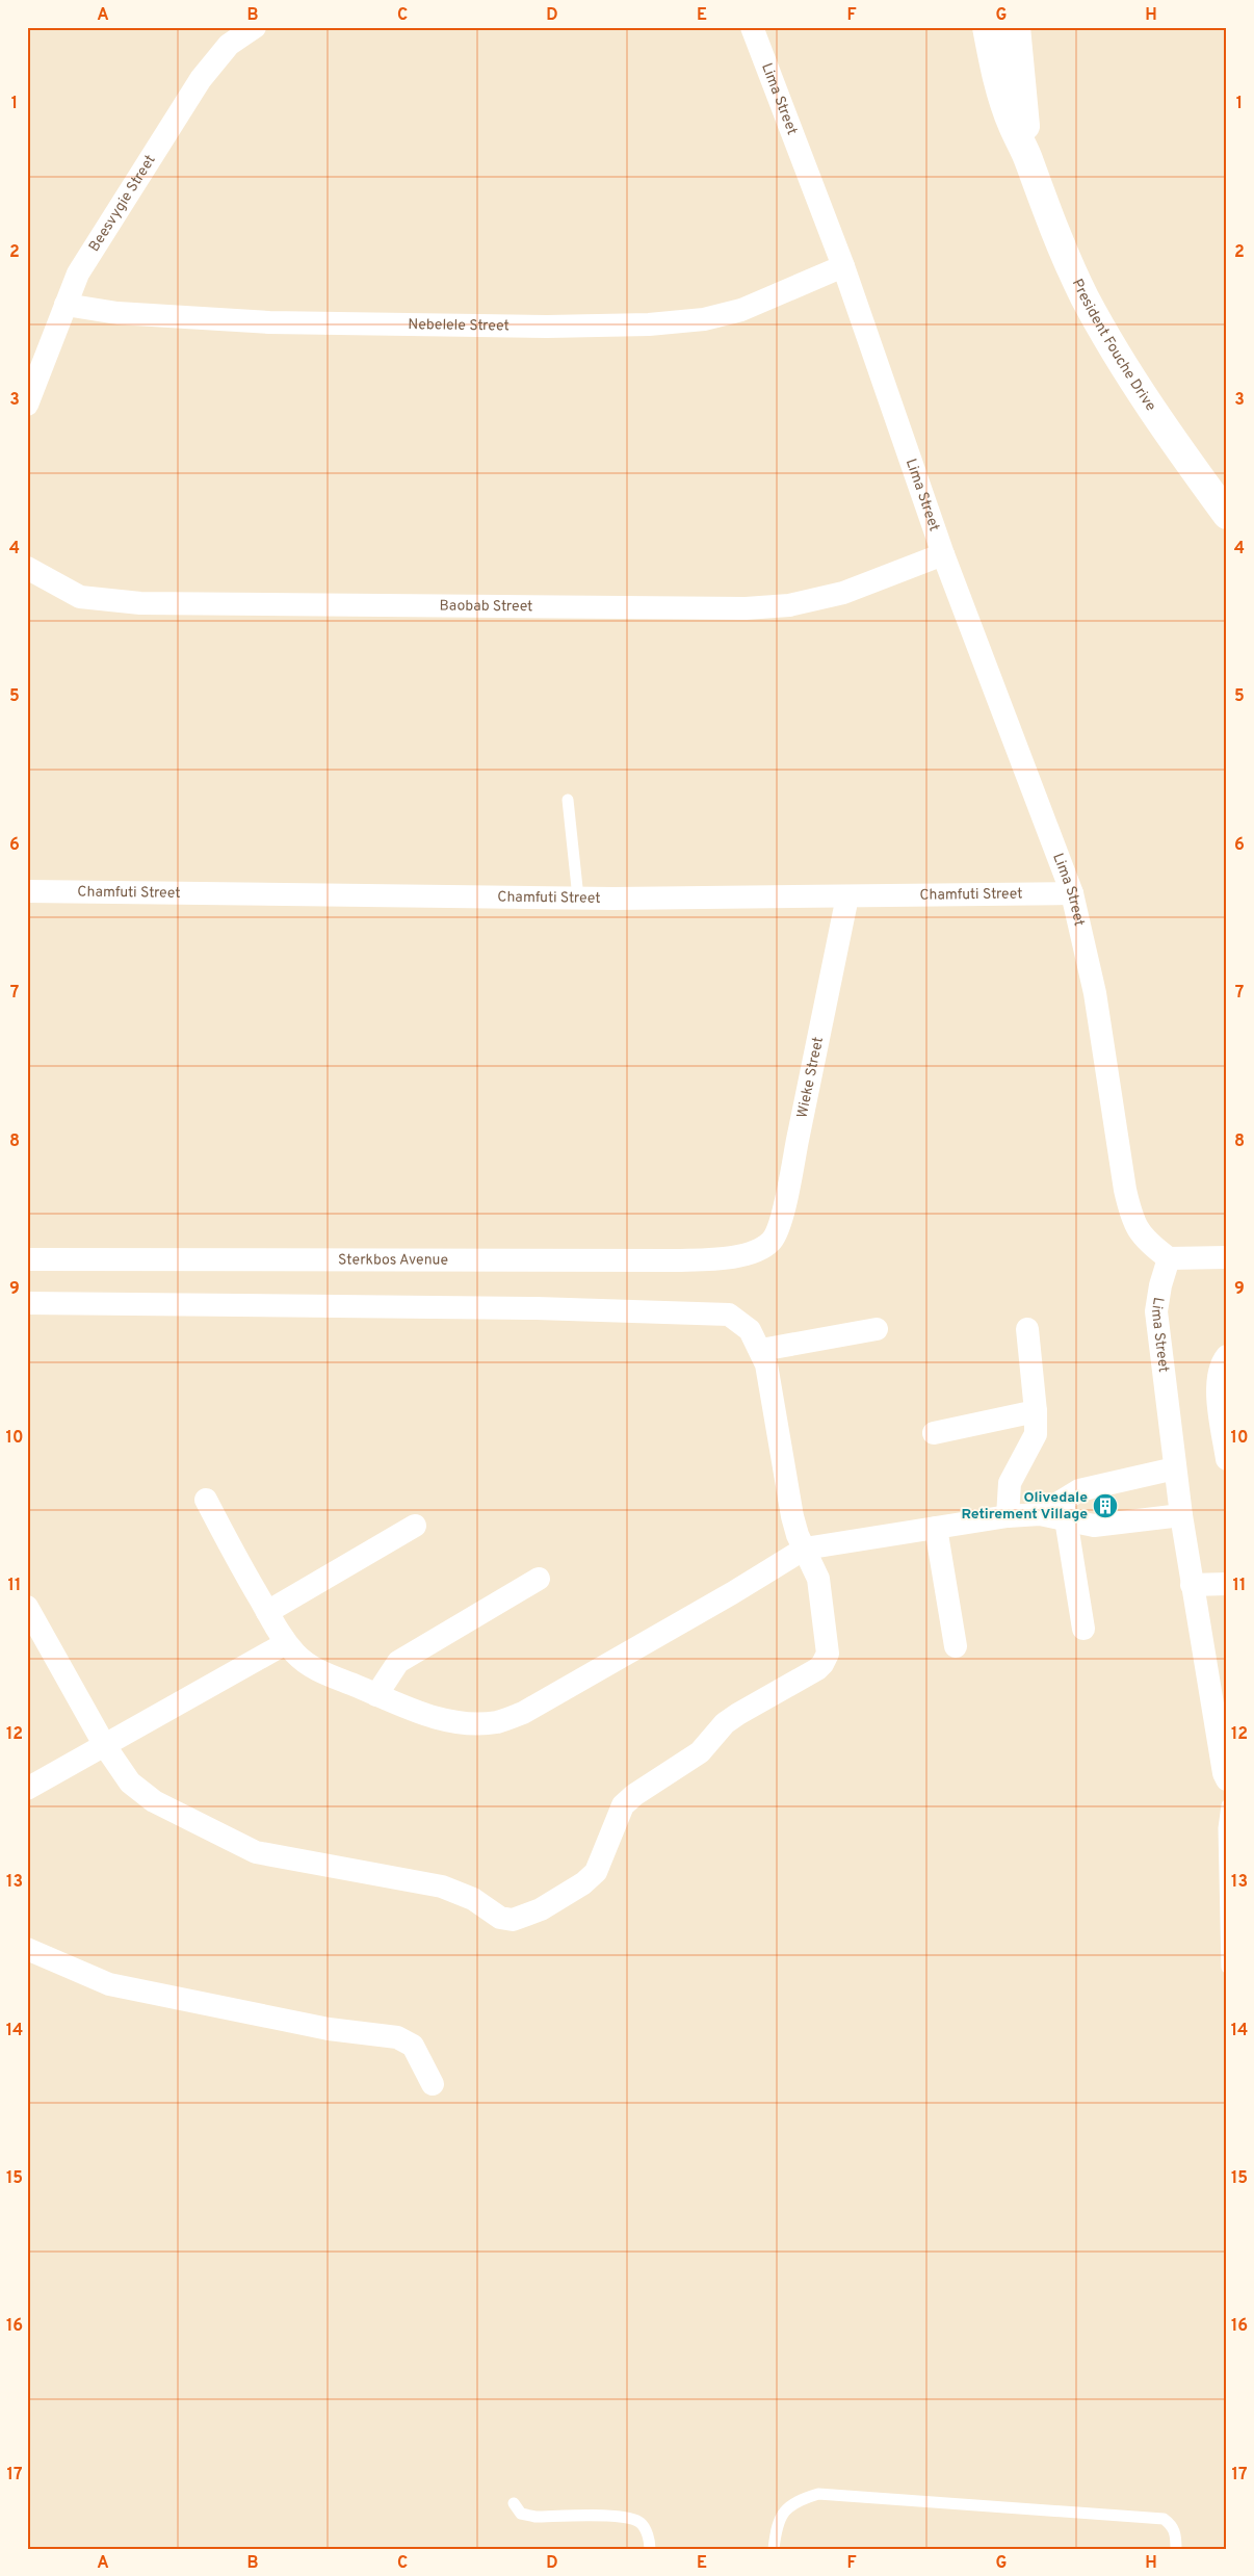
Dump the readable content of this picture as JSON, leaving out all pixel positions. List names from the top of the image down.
{
  "streets": {
    "street": [
      "Lima Street",
      "Beesvygie Street",
      "Nebelele Street",
      "President Fouche Drive",
      "Baobab Street",
      "Chamfuti Street",
      "Wieke Street",
      "Sterkbos Avenue"
    ]
  },
  "crossings": [
    ["Lima Street", "Nebelele Street"],
    ["Lima Street", "Baobab Street"],
    ["Lima Street", "Chamfuti Street"],
    ["Beesvygie Street", "Nebelele Street"],
    ["Chamfuti Street", "Wieke Street"],
    ["Wieke Street", "Sterkbos Avenue"]
  ],
  "places": {
    "building": ["Olivedale Retirement Village"]
  },
  "grid": {
    "columns": [
      "A",
      "B",
      "C",
      "D",
      "E",
      "F",
      "G",
      "H"
    ],
    "rows": [
      "1",
      "2",
      "3",
      "4",
      "5",
      "6",
      "7",
      "8",
      "9",
      "10",
      "11",
      "12",
      "13",
      "14",
      "15",
      "16",
      "17"
    ]
  }
}
